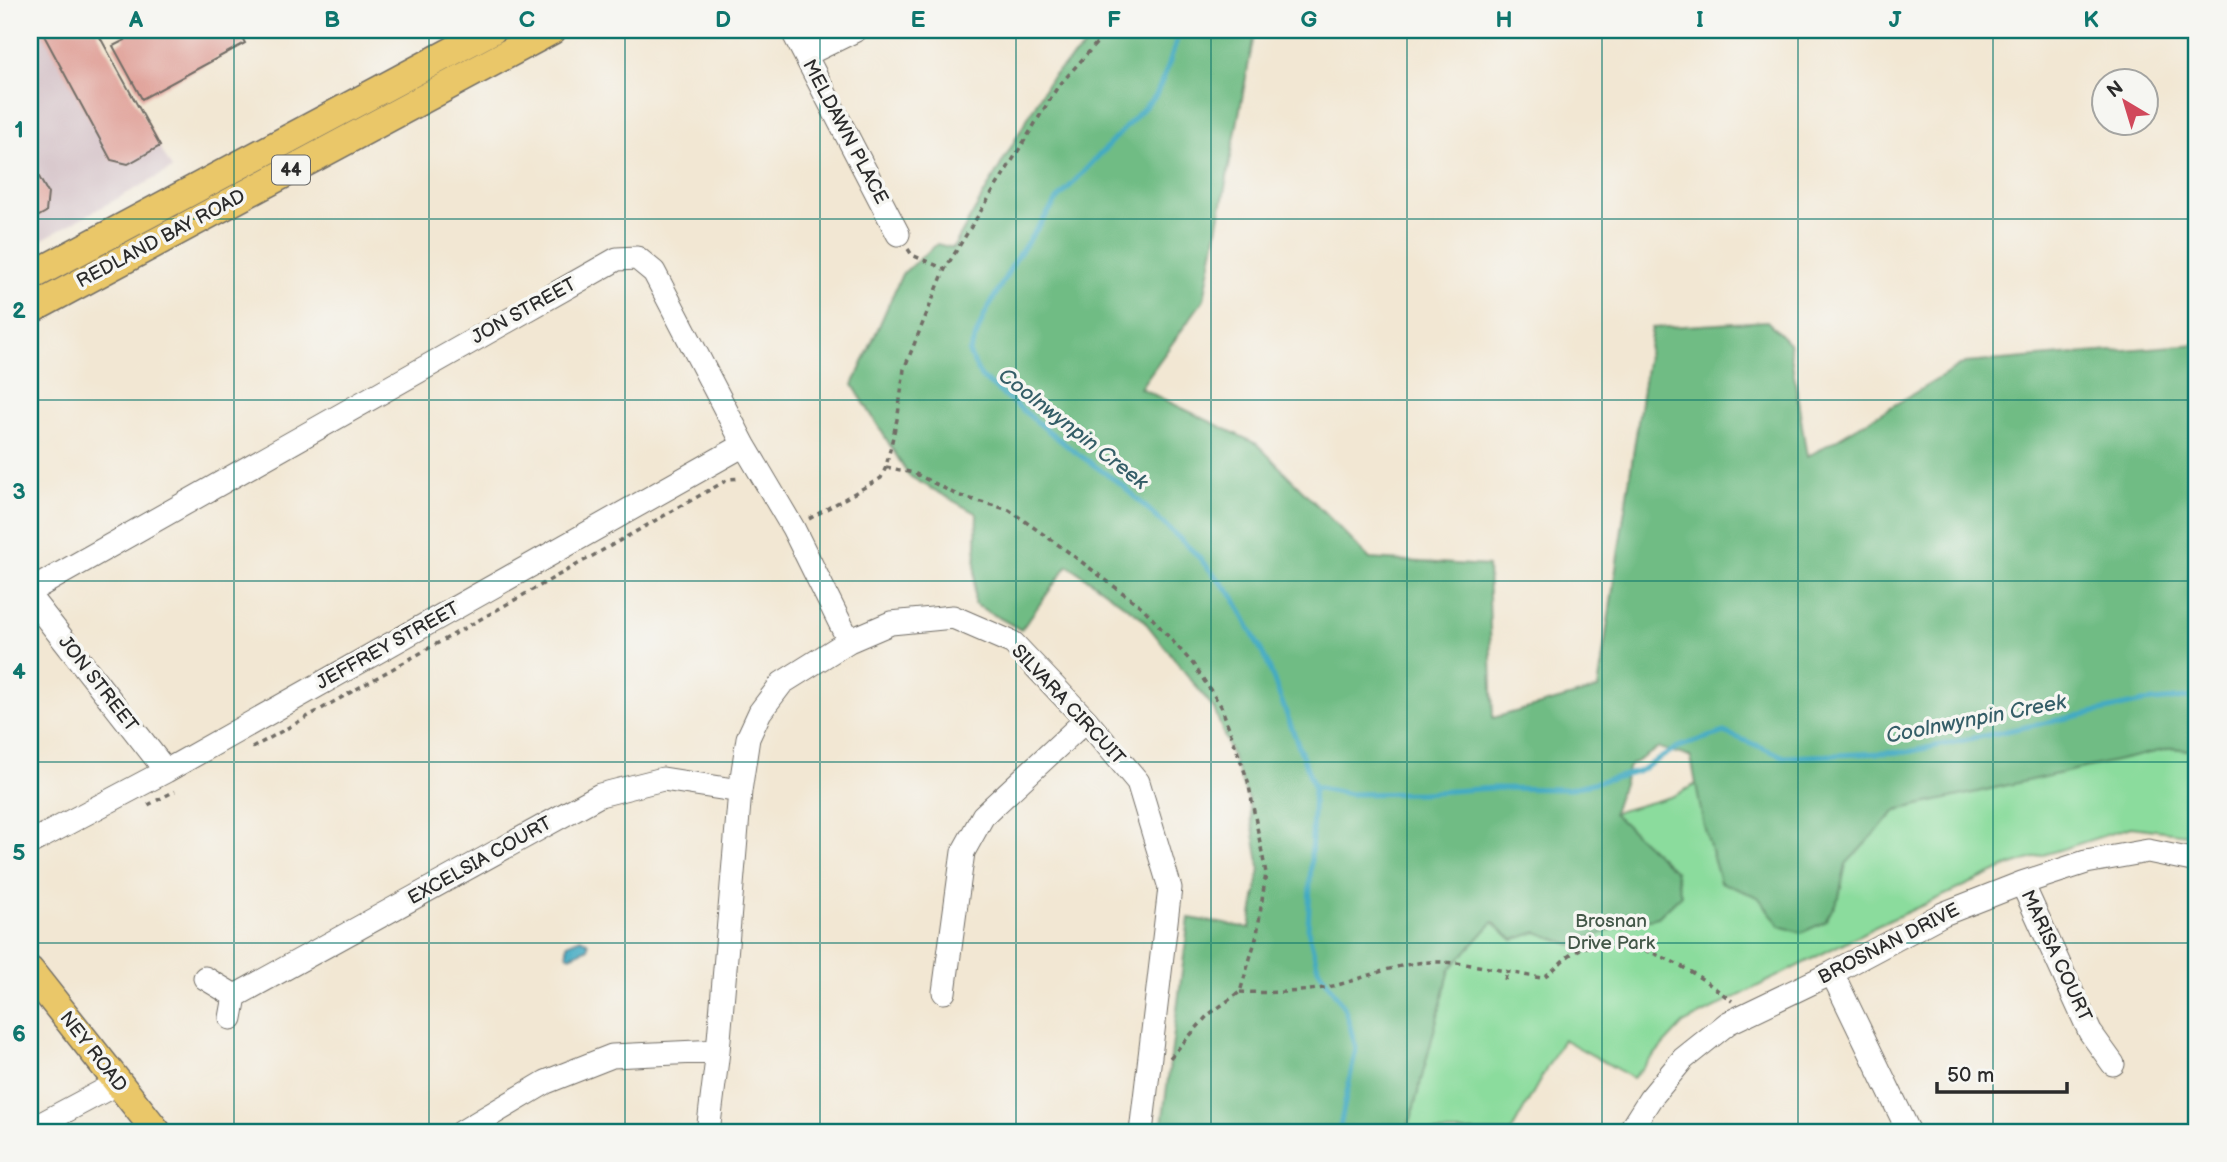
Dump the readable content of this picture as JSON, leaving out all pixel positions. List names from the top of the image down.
{
  "streets": {
    "main road": ["44", "REDLAND BAY ROAD", "NEY ROAD"],
    "street": [
      "MELDAWN PLACE",
      "JON STREET",
      "JEFFREY STREET",
      "SILVARA CIRCUIT",
      "EXCELSIA COURT",
      "BROSNAN DRIVE",
      "MARISA COURT"
    ]
  },
  "crossings": [
    ["JON STREET", "JEFFREY STREET"],
    ["JON STREET", "SILVARA CIRCUIT"],
    ["SILVARA CIRCUIT", "EXCELSIA COURT"],
    ["BROSNAN DRIVE", "MARISA COURT"]
  ],
  "water": ["Coolnwynpin Creek"],
  "parks": ["Brosnan Drive Park"],
  "scale_bar": "50 m",
  "north": "top left",
  "grid": {
    "columns": [
      "A",
      "B",
      "C",
      "D",
      "E",
      "F",
      "G",
      "H",
      "I",
      "J",
      "K"
    ],
    "rows": [
      "1",
      "2",
      "3",
      "4",
      "5",
      "6"
    ]
  }
}
